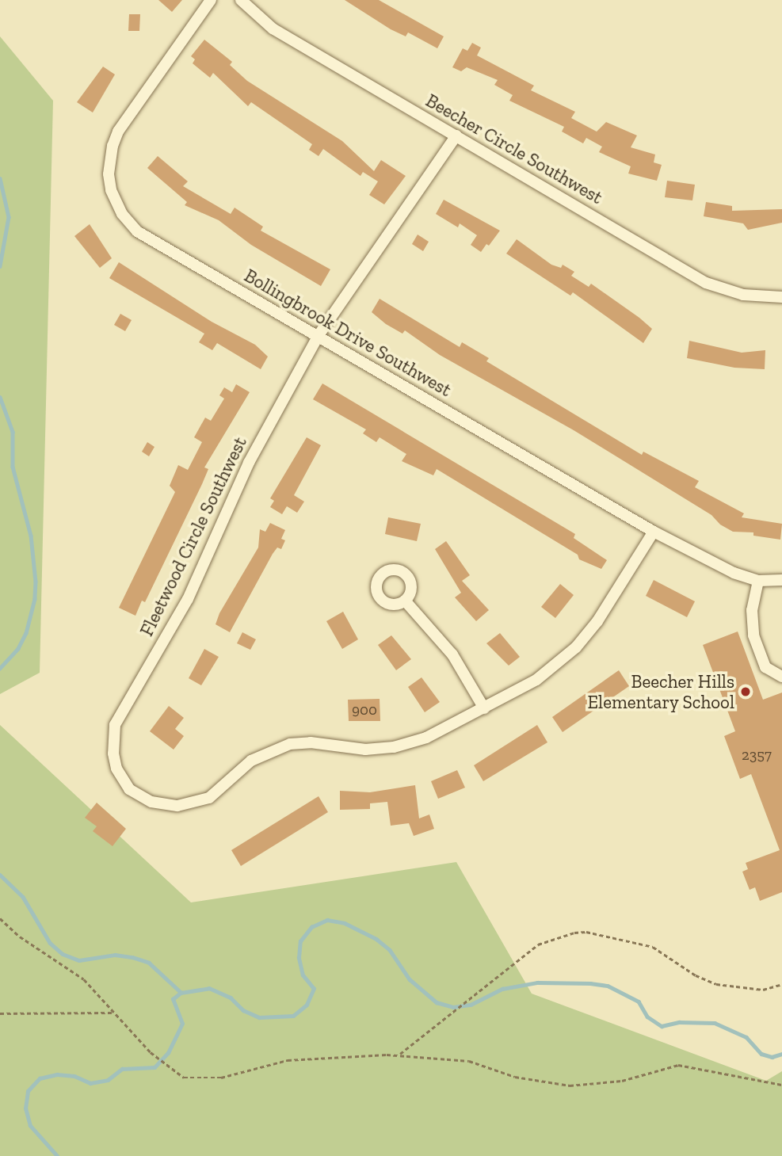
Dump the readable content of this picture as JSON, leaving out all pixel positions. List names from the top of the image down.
{
  "streets": {
    "street": ["Beecher Circle Southwest", "Bollingbrook Drive Southwest", "Fleetwood Circle Southwest"]
  },
  "crossings": [
    ["Beecher Circle Southwest", "Fleetwood Circle Southwest"],
    ["Bollingbrook Drive Southwest", "Fleetwood Circle Southwest"]
  ],
  "places": ["Beecher Hills Elementary School"],
  "house_numbers": ["900", "2357"]
}
